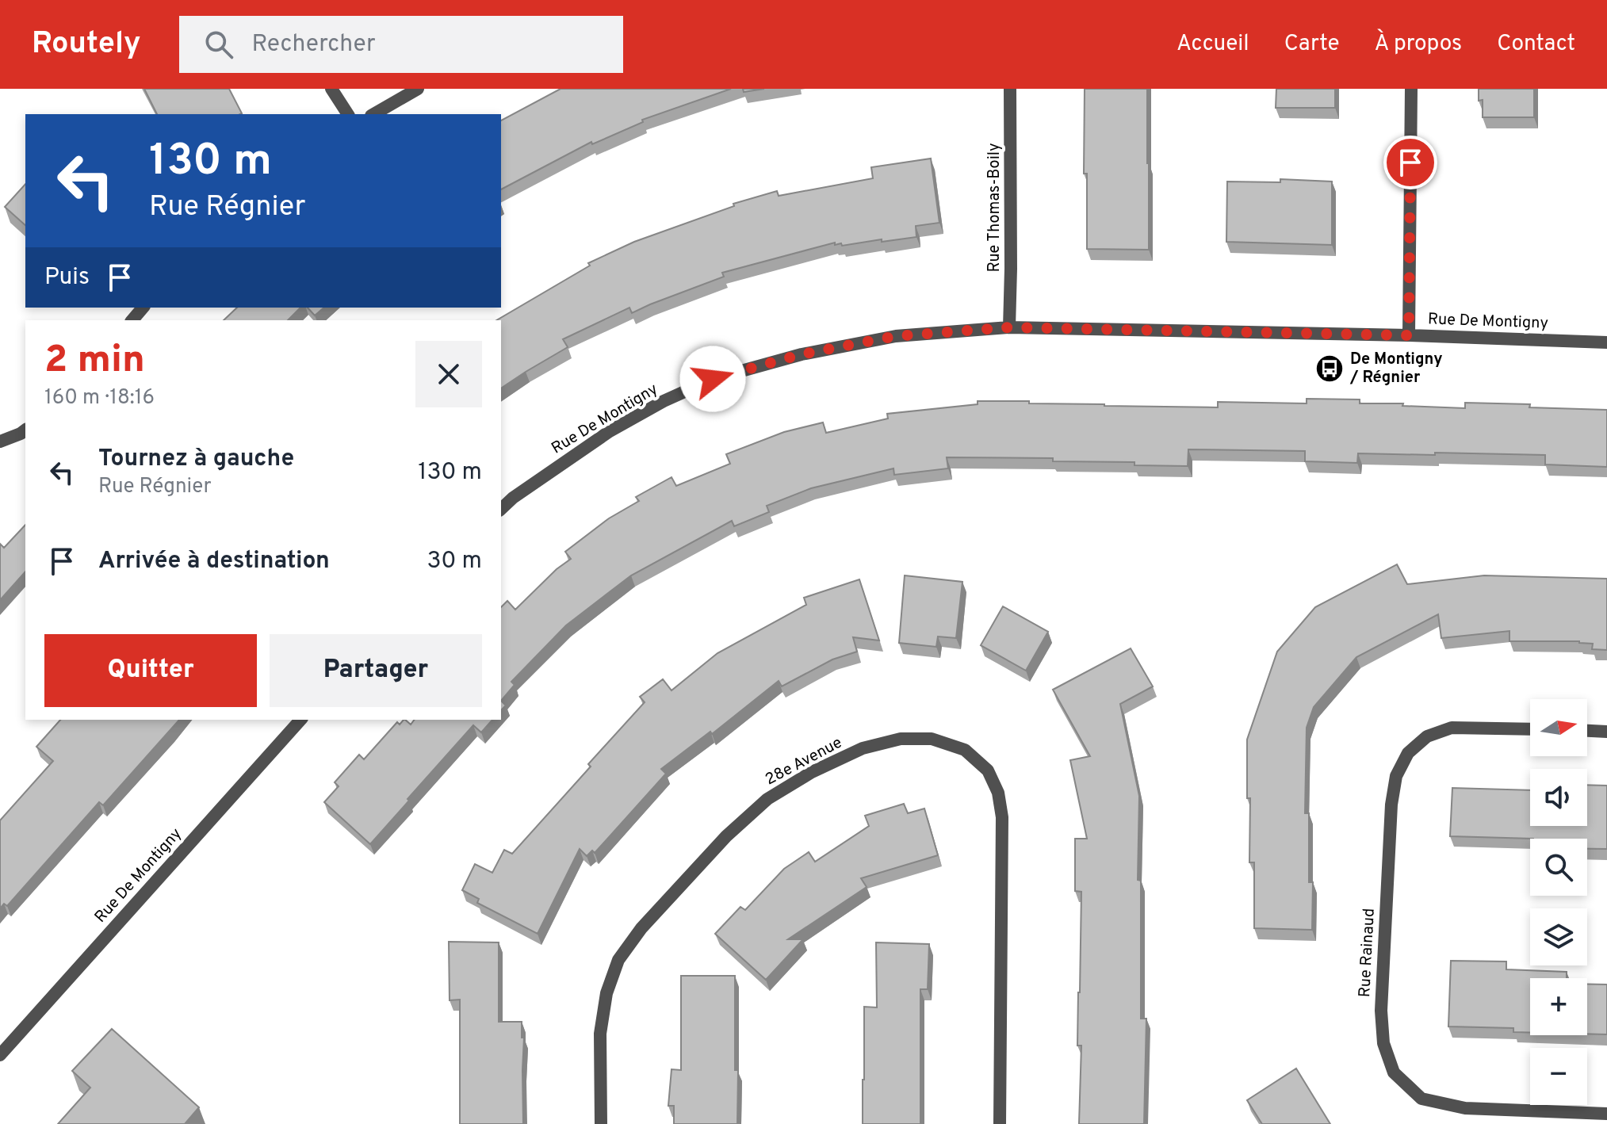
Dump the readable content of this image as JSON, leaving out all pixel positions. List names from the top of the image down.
{
  "streets": {
    "street": [
      "Rue Thomas-Boily",
      "Rue De Montigny",
      "28e Avenue",
      "Rue Rainaud"
    ]
  },
  "crossings": [
    ["Rue Thomas-Boily", "Rue De Montigny"]
  ],
  "places": {
    "bus stop": ["De Montigny / Régnier"]
  },
  "north": "right",
  "page": {
    "header": "Routely",
    "search": "Rechercher",
    "nav": [
      "Accueil",
      "Carte",
      "À propos",
      "Contact"
    ],
    "turn": ["130 m", "Rue Régnier"],
    "then": "Puis",
    "heading": ["2 min", "160 m · 18:16"],
    "list": [
      {
        "name": "Tournez à gauche",
        "note": "Rue Régnier",
        "value": "130 m"
      },
      {
        "name": "Arrivée à destination",
        "value": "30 m"
      }
    ],
    "buttons": ["Quitter", "Partager"],
    "map_buttons": ["+", "−"]
  }
}
